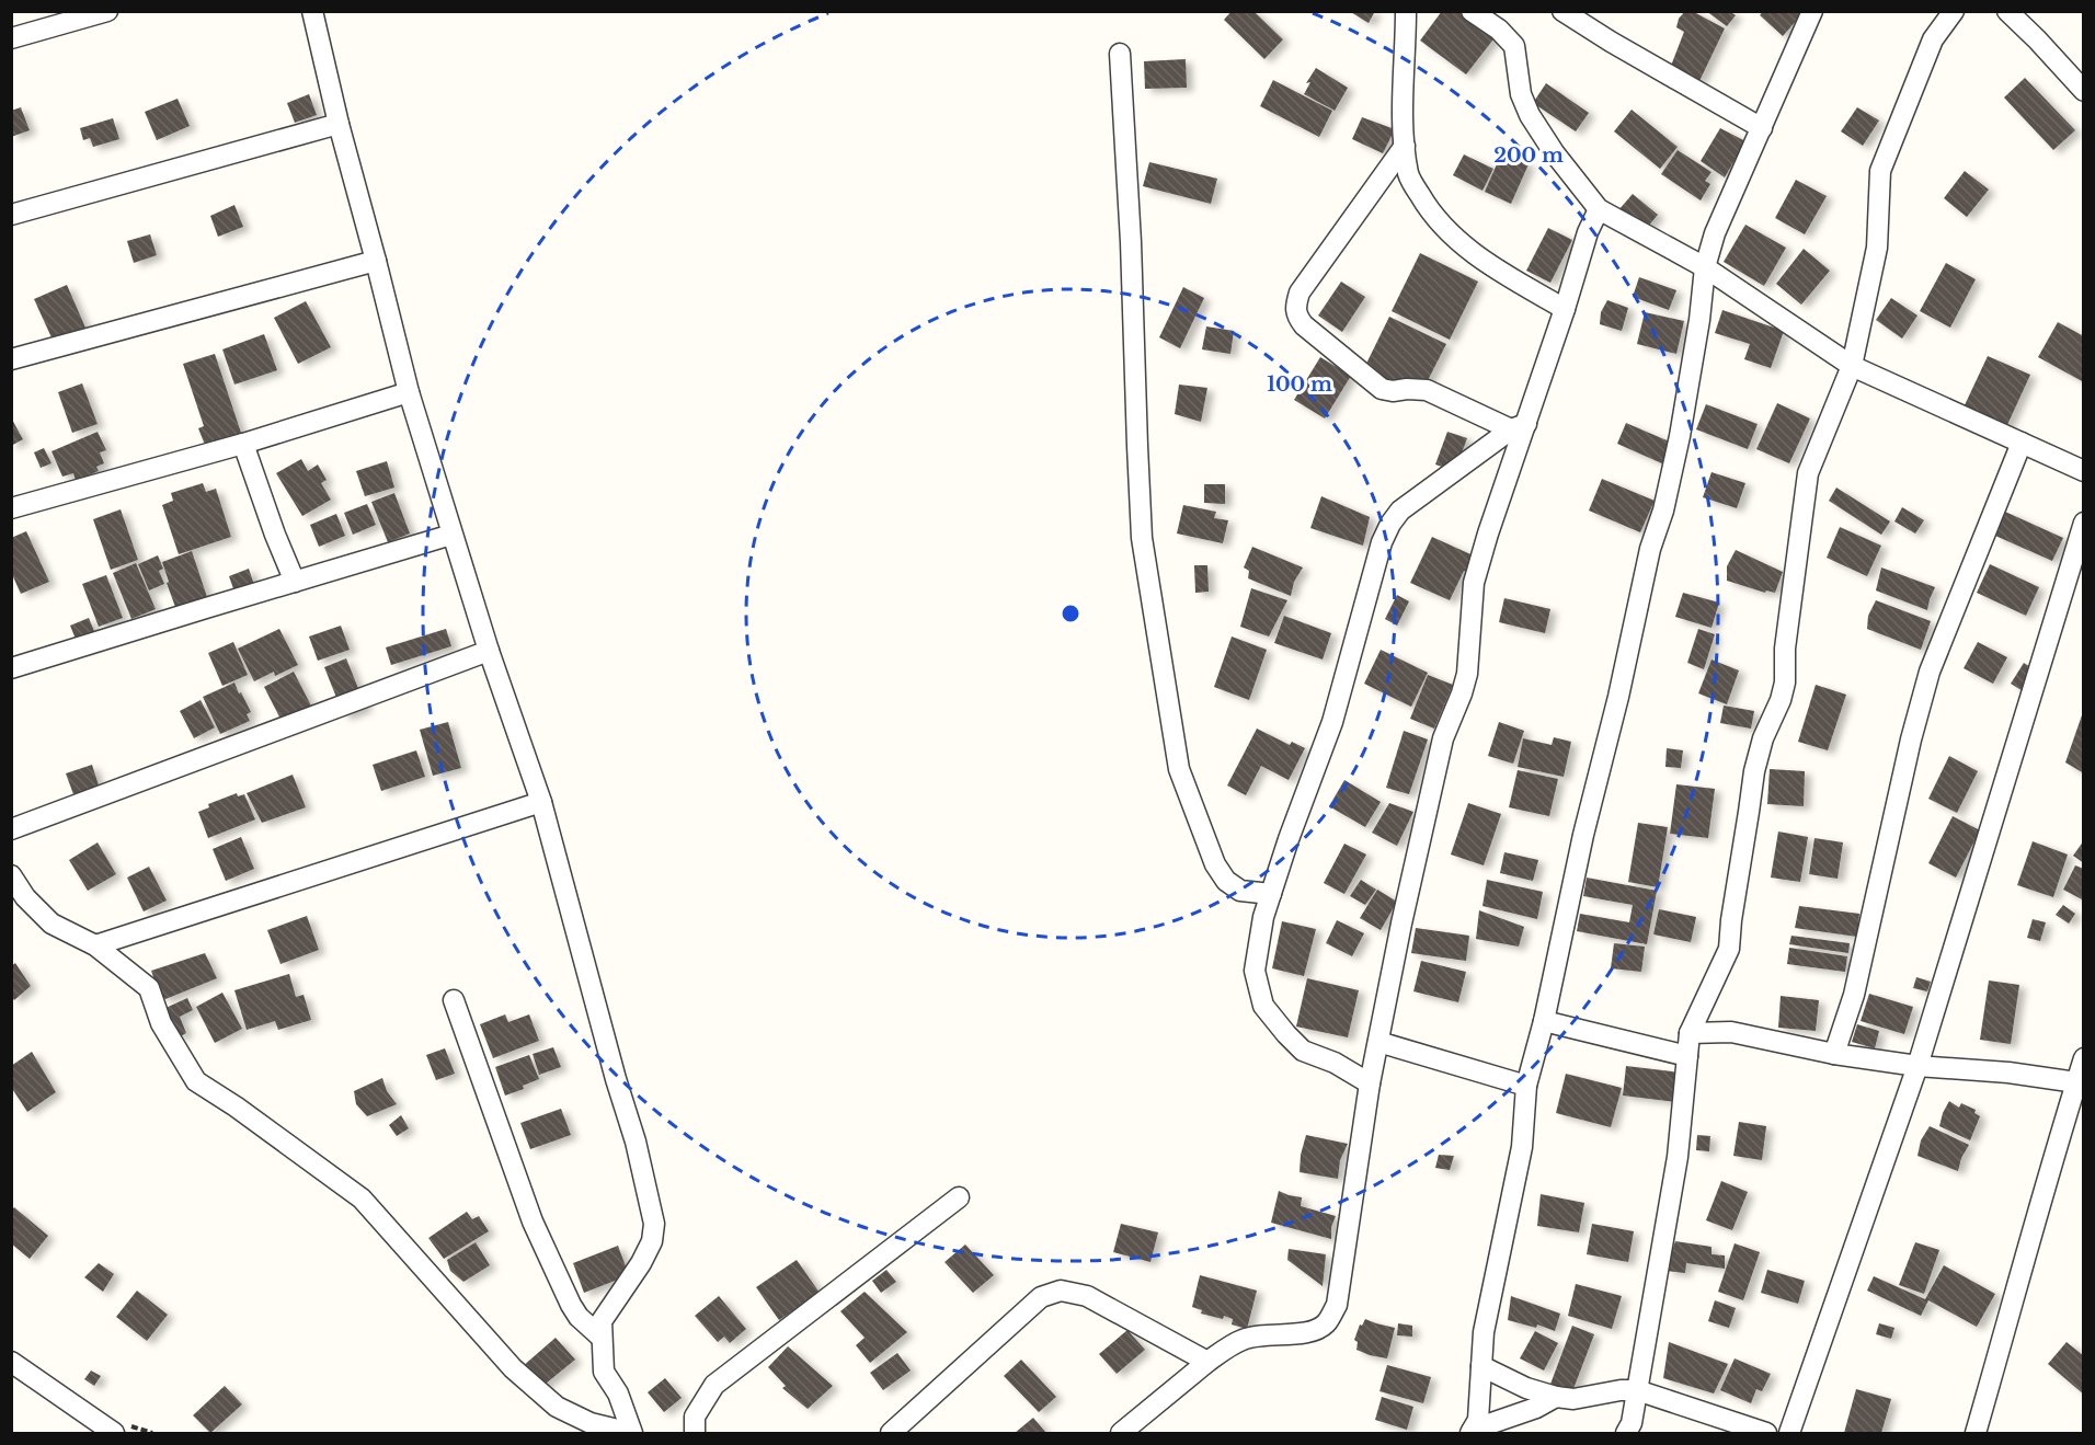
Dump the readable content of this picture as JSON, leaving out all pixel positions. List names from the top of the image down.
{
  "rings": ["200 m", "100 m"]
}
